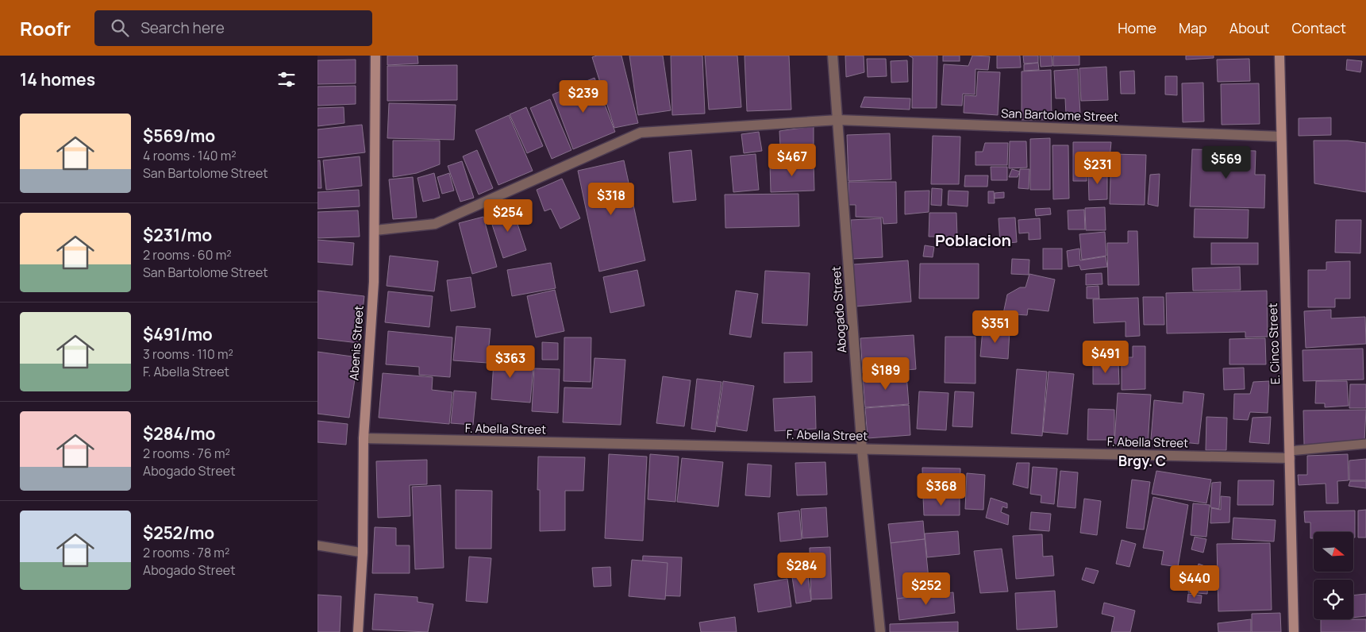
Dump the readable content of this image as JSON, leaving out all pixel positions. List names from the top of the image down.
{
  "streets": {
    "street": [
      "San Bartolome Street",
      "Abogado Street",
      "Abenis Street",
      "E. Cinco Street",
      "F. Abella Street"
    ]
  },
  "crossings": [
    ["San Bartolome Street", "Abogado Street"],
    ["San Bartolome Street", "Abenis Street"],
    ["San Bartolome Street", "E. Cinco Street"],
    ["Abogado Street", "F. Abella Street"],
    ["Abenis Street", "F. Abella Street"],
    ["E. Cinco Street", "F. Abella Street"]
  ],
  "districts": ["Poblacion", "Brgy. C"],
  "north": "right",
  "page": {
    "header": "Roofr",
    "search": "Search here",
    "nav": [
      "Home",
      "Map",
      "About",
      "Contact"
    ],
    "heading": "14 homes",
    "price": [
      "$239",
      "$467",
      "$569",
      "$231",
      "$318",
      "$254",
      "$351",
      "$491",
      "$363",
      "$189",
      "$368",
      "$284",
      "$440",
      "$252"
    ],
    "list": [
      {
        "name": "$569/mo",
        "note": "4 rooms · 140 m² · San Bartolome Street"
      },
      {
        "name": "$231/mo",
        "note": "2 rooms · 60 m² · San Bartolome Street"
      },
      {
        "name": "$491/mo",
        "note": "3 rooms · 110 m² · F. Abella Street"
      },
      {
        "name": "$284/mo",
        "note": "2 rooms · 76 m² · Abogado Street"
      },
      {
        "name": "$252/mo",
        "note": "2 rooms · 78 m² · Abogado Street"
      }
    ]
  }
}
